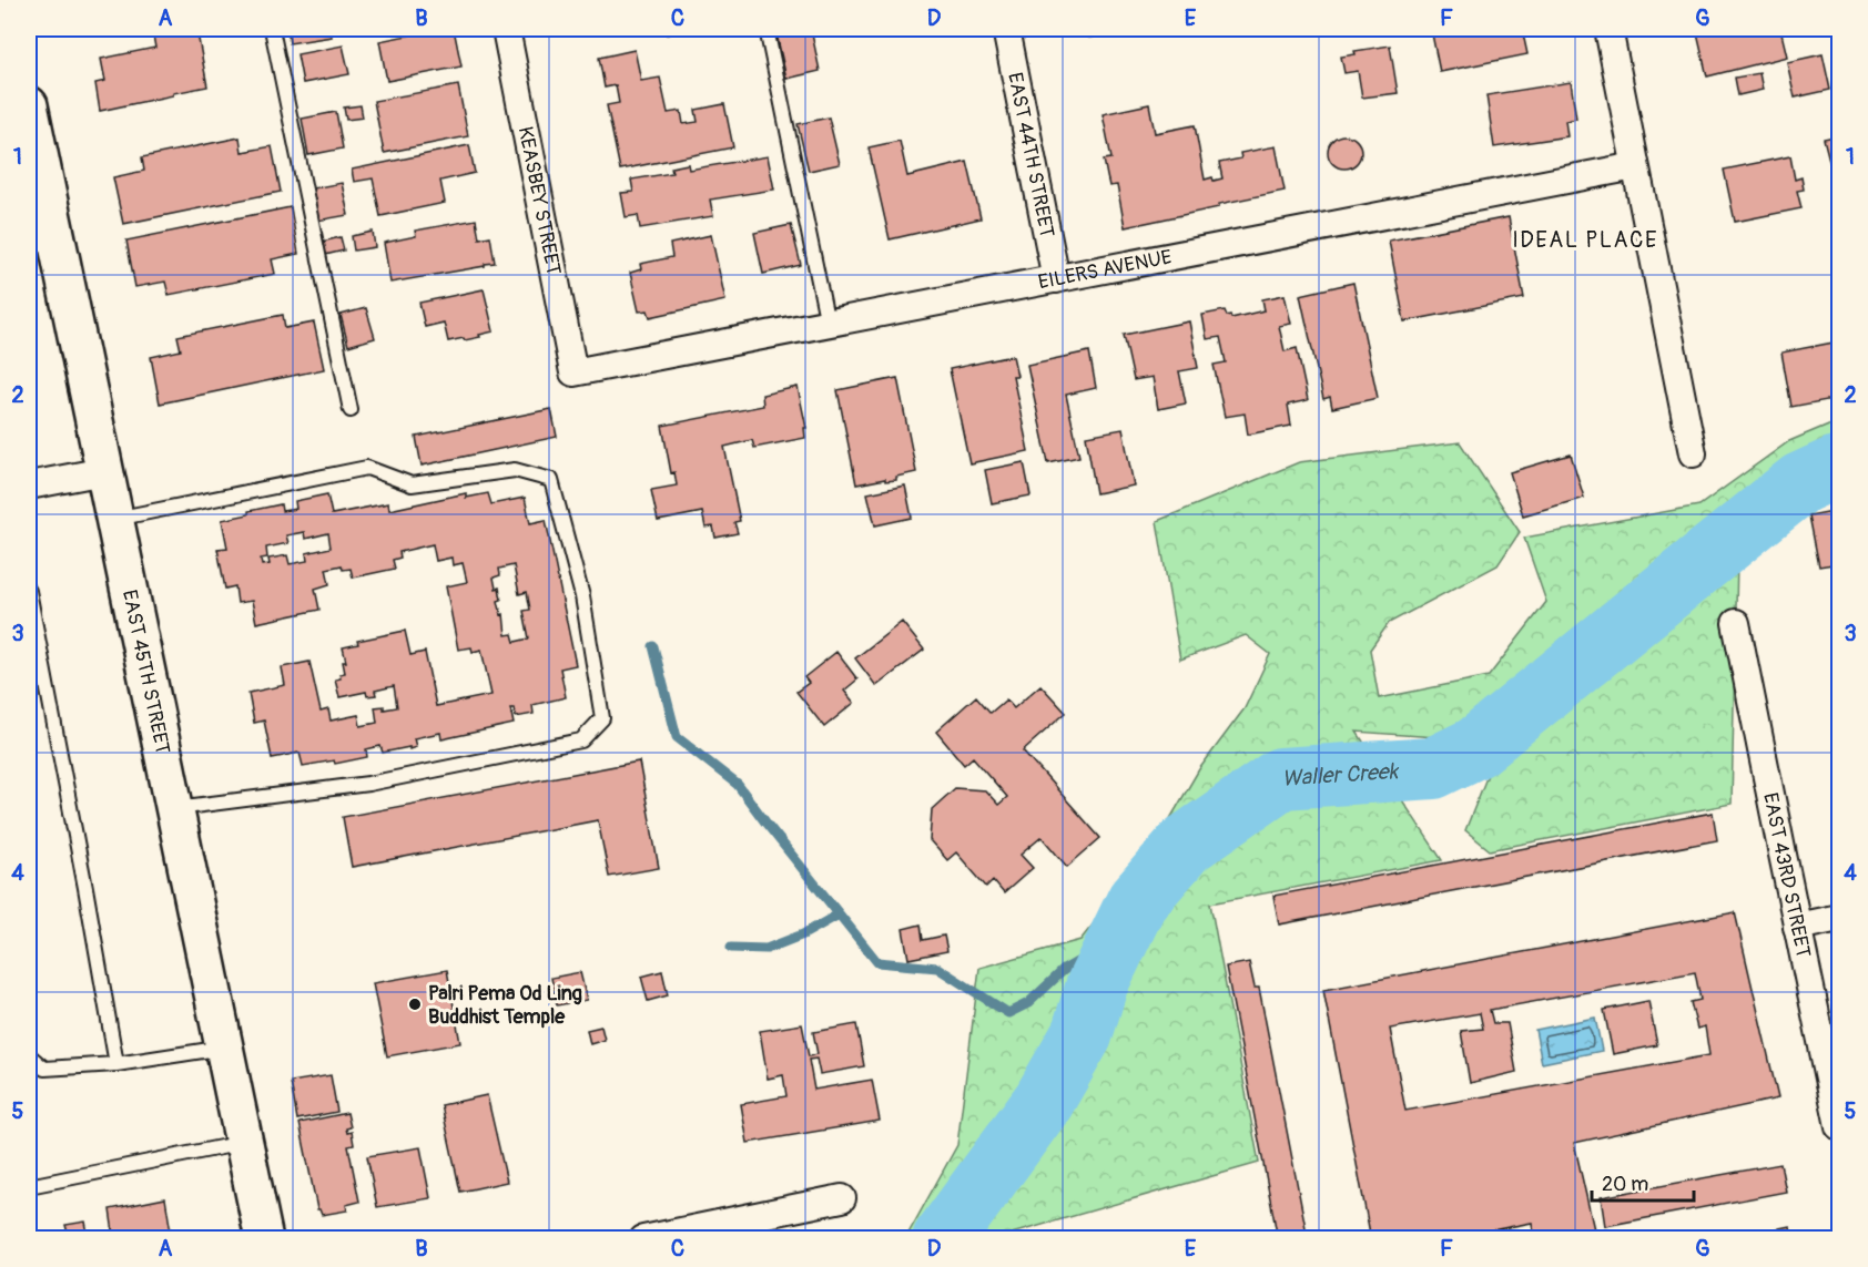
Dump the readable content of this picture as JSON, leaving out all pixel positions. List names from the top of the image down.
{
  "streets": {
    "main road": ["EAST 45TH STREET"],
    "street": [
      "EAST 44TH STREET",
      "KEASBEY STREET",
      "EILERS AVENUE",
      "EAST 43RD STREET"
    ]
  },
  "crossings": [
    ["EAST 44TH STREET", "EILERS AVENUE"],
    ["KEASBEY STREET", "EILERS AVENUE"]
  ],
  "districts": ["IDEAL PLACE"],
  "water": ["Waller Creek"],
  "places": ["Palri Pema Od Ling Buddhist Temple"],
  "scale_bar": "20 m",
  "grid": {
    "columns": [
      "A",
      "B",
      "C",
      "D",
      "E",
      "F",
      "G"
    ],
    "rows": [
      "1",
      "2",
      "3",
      "4",
      "5"
    ]
  }
}
